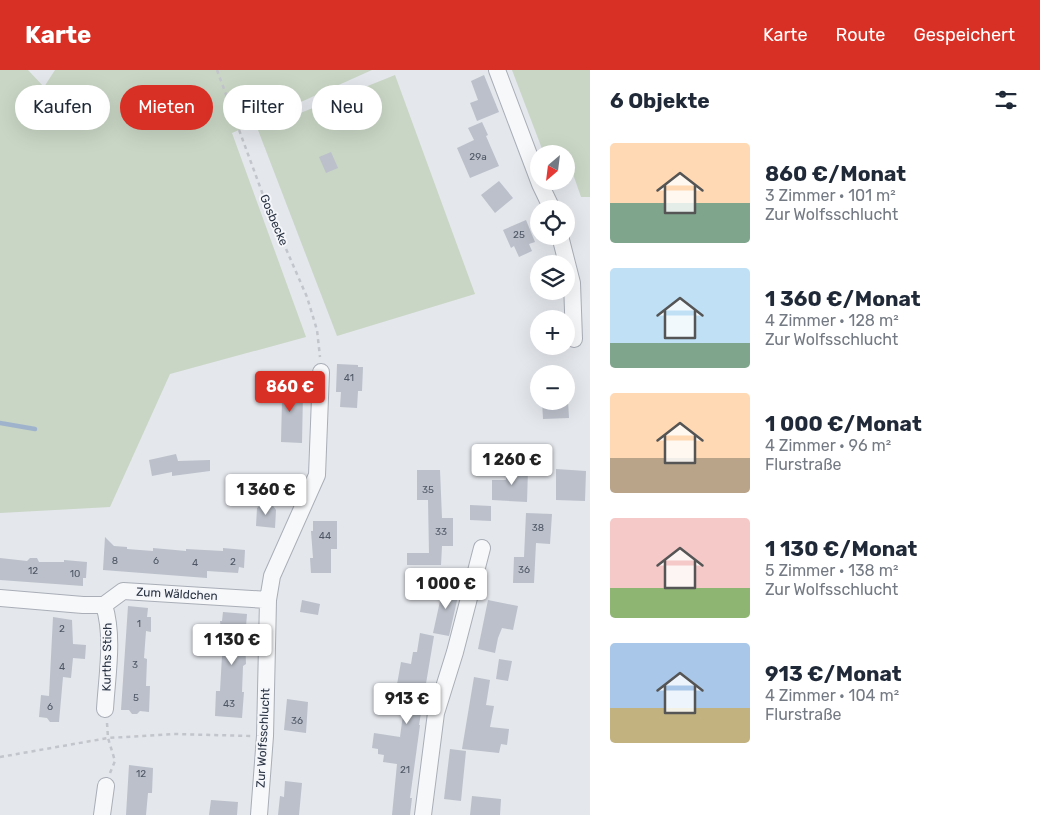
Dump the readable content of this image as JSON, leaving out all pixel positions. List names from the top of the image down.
{
  "streets": {
    "street": ["Zum Wäldchen", "Kurths Stich", "Zur Wolfsschlucht"],
    "path": ["Gosbecke"]
  },
  "crossings": [
    ["Gosbecke", "Zur Wolfsschlucht"],
    ["Zum Wäldchen", "Kurths Stich"],
    ["Zum Wäldchen", "Zur Wolfsschlucht"]
  ],
  "house_numbers": [
    "29a",
    "25",
    "41",
    "35",
    "38",
    "33",
    "44",
    "8",
    "6",
    "2",
    "4",
    "36",
    "12",
    "10",
    "1",
    "2",
    "3",
    "4",
    "5",
    "43",
    "6",
    "36",
    "21",
    "12"
  ],
  "north": "bottom left",
  "page": {
    "header": "Karte",
    "nav": ["Karte", "Route", "Gespeichert"],
    "heading": "6 Objekte",
    "chip": [
      "Kaufen",
      "Mieten",
      "Filter",
      "Neu"
    ],
    "list": [
      {
        "name": "860 €/Monat",
        "note": "3 Zimmer · 101 m² · Zur Wolfsschlucht"
      },
      {
        "name": "1 360 €/Monat",
        "note": "4 Zimmer · 128 m² · Zur Wolfsschlucht"
      },
      {
        "name": "1 000 €/Monat",
        "note": "4 Zimmer · 96 m² · Flurstraße"
      },
      {
        "name": "1 130 €/Monat",
        "note": "5 Zimmer · 138 m² · Zur Wolfsschlucht"
      },
      {
        "name": "913 €/Monat",
        "note": "4 Zimmer · 104 m² · Flurstraße"
      }
    ],
    "map_buttons": ["+", "−"],
    "price": [
      "860 €",
      "1 260 €",
      "1 360 €",
      "1 000 €",
      "1 130 €",
      "913 €"
    ]
  }
}
